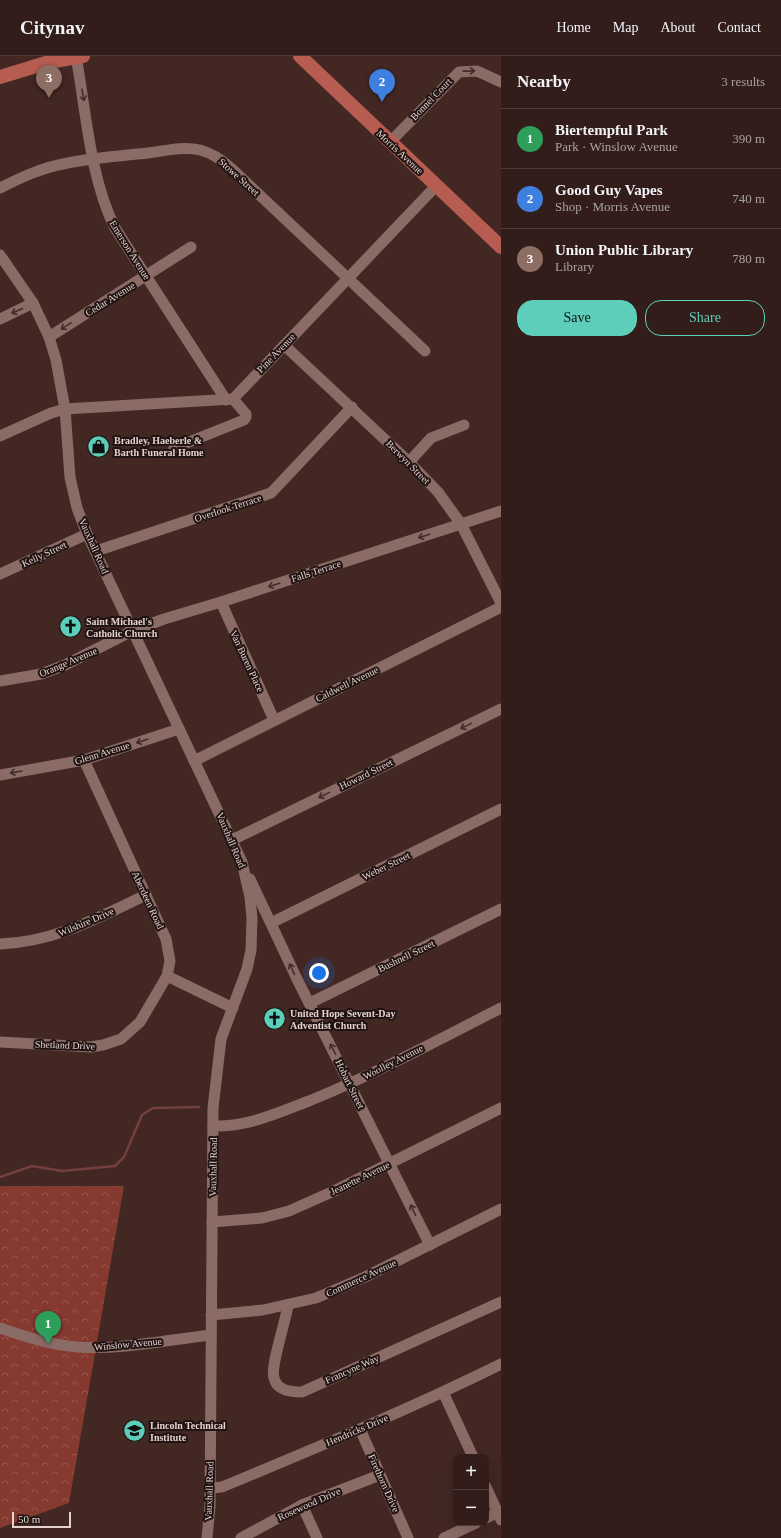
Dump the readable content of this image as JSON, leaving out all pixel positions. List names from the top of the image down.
{
  "streets": {
    "main road": ["Morris Avenue"],
    "street": [
      "Bonnel Court",
      "Stowe Street",
      "Emerson Avenue",
      "Cedar Avenue",
      "Pine Avenue",
      "Berwyn Street",
      "Overlook Terrace",
      "Vauxhall Road",
      "Kelly Street",
      "Falls Terrace",
      "Van Buren Place",
      "Orange Avenue",
      "Caldwell Avenue",
      "Glenn Avenue",
      "Howard Street",
      "Weber Street",
      "Aberdeen Road",
      "Wilshire Drive",
      "Bushnell Street",
      "Shetland Drive",
      "Woolley Avenue",
      "Hobart Street",
      "Jeanette Avenue",
      "Commerce Avenue",
      "Winslow Avenue",
      "Francyne Way",
      "Hendricks Drive",
      "Firethorn Drive",
      "Rosewood Drive"
    ]
  },
  "crossings": [
    ["Bonnel Court", "Morris Avenue"],
    ["Morris Avenue", "Pine Avenue"],
    ["Stowe Street", "Emerson Avenue"],
    ["Stowe Street", "Pine Avenue"],
    ["Emerson Avenue", "Cedar Avenue"],
    ["Emerson Avenue", "Pine Avenue"],
    ["Cedar Avenue", "Vauxhall Road"],
    ["Pine Avenue", "Berwyn Street"],
    ["Berwyn Street", "Overlook Terrace"],
    ["Berwyn Street", "Falls Terrace"],
    ["Overlook Terrace", "Vauxhall Road"],
    ["Vauxhall Road", "Kelly Street"],
    ["Vauxhall Road", "Falls Terrace"],
    ["Vauxhall Road", "Orange Avenue"],
    ["Vauxhall Road", "Caldwell Avenue"],
    ["Vauxhall Road", "Glenn Avenue"],
    ["Vauxhall Road", "Howard Street"],
    ["Vauxhall Road", "Woolley Avenue"],
    ["Vauxhall Road", "Hobart Street"],
    ["Vauxhall Road", "Jeanette Avenue"],
    ["Vauxhall Road", "Commerce Avenue"],
    ["Vauxhall Road", "Winslow Avenue"],
    ["Vauxhall Road", "Hendricks Drive"],
    ["Falls Terrace", "Van Buren Place"],
    ["Falls Terrace", "Orange Avenue"],
    ["Van Buren Place", "Caldwell Avenue"],
    ["Glenn Avenue", "Aberdeen Road"],
    ["Weber Street", "Hobart Street"],
    ["Aberdeen Road", "Wilshire Drive"],
    ["Aberdeen Road", "Shetland Drive"],
    ["Bushnell Street", "Hobart Street"],
    ["Woolley Avenue", "Hobart Street"],
    ["Hobart Street", "Jeanette Avenue"],
    ["Hobart Street", "Commerce Avenue"],
    ["Commerce Avenue", "Francyne Way"],
    ["Hendricks Drive", "Firethorn Drive"],
    ["Firethorn Drive", "Rosewood Drive"]
  ],
  "one_way": [
    "Bonnel Court",
    "Cedar Avenue",
    "Falls Terrace",
    "Glenn Avenue",
    "Howard Street",
    "Hobart Street"
  ],
  "places": {
    "shop": ["Bradley, Haeberle & Barth Funeral Home"],
    "church": ["Saint Michael's Catholic Church", "United Hope Sevent-Day Adventist Church"],
    "school or university": ["Lincoln Technical Institute"]
  },
  "scale_bar": "50 m",
  "page": {
    "header": "Citynav",
    "nav": [
      "Home",
      "Map",
      "About",
      "Contact"
    ],
    "heading": ["Nearby", "3 results"],
    "pins": ["3", "2", "1"],
    "list": [
      {
        "mark": "1",
        "name": "Biertempful Park",
        "note": "Park · Winslow Avenue",
        "value": "390 m"
      },
      {
        "mark": "2",
        "name": "Good Guy Vapes",
        "note": "Shop · Morris Avenue",
        "value": "740 m"
      },
      {
        "mark": "3",
        "name": "Union Public Library",
        "note": "Library",
        "value": "780 m"
      }
    ],
    "buttons": ["Save", "Share"],
    "map_buttons": ["+", "−"],
    "scale": "50 m"
  }
}
